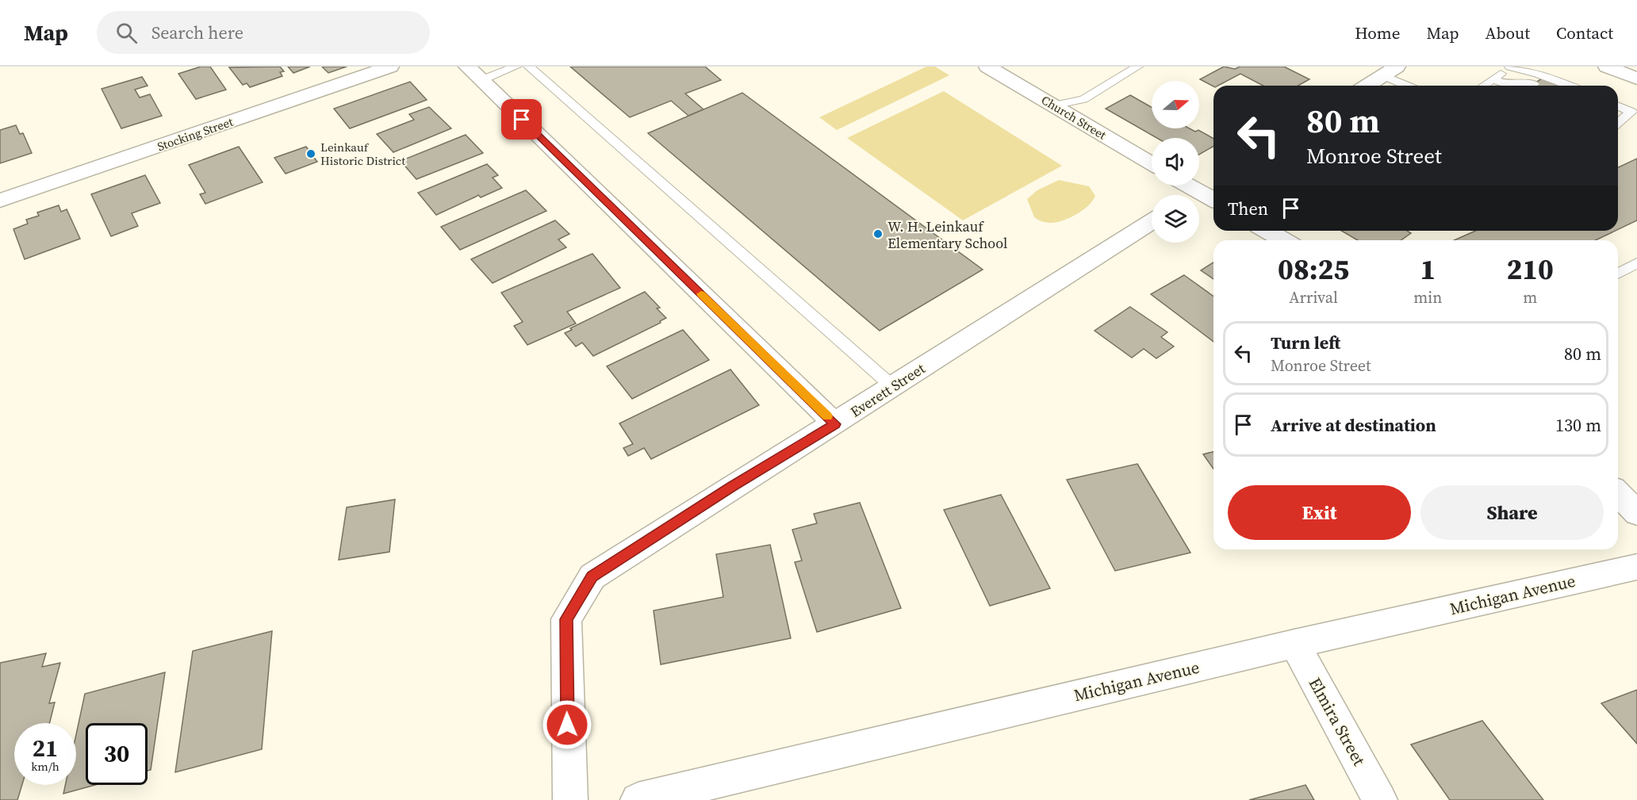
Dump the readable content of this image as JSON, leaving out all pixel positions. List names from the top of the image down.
{
  "streets": {
    "street": [
      "Church Street",
      "Stocking Street",
      "Everett Street",
      "Michigan Avenue",
      "Elmira Street"
    ]
  },
  "crossings": [
    ["Michigan Avenue", "Elmira Street"]
  ],
  "places": ["Leinkauf Historic District", "W. H. Leinkauf Elementary School"],
  "north": "right",
  "page": {
    "header": "Map",
    "search": "Search here",
    "nav": [
      "Home",
      "Map",
      "About",
      "Contact"
    ],
    "turn": ["80 m", "Monroe Street"],
    "then": "Then",
    "eta": [
      "08:25",
      "Arrival",
      "1",
      "min",
      "210",
      "m"
    ],
    "list": [
      {
        "name": "Turn left",
        "note": "Monroe Street",
        "value": "80 m"
      },
      {
        "name": "Arrive at destination",
        "value": "130 m"
      }
    ],
    "buttons": ["Exit", "Share"],
    "speed": "21 km/h",
    "limit": "30"
  }
}
